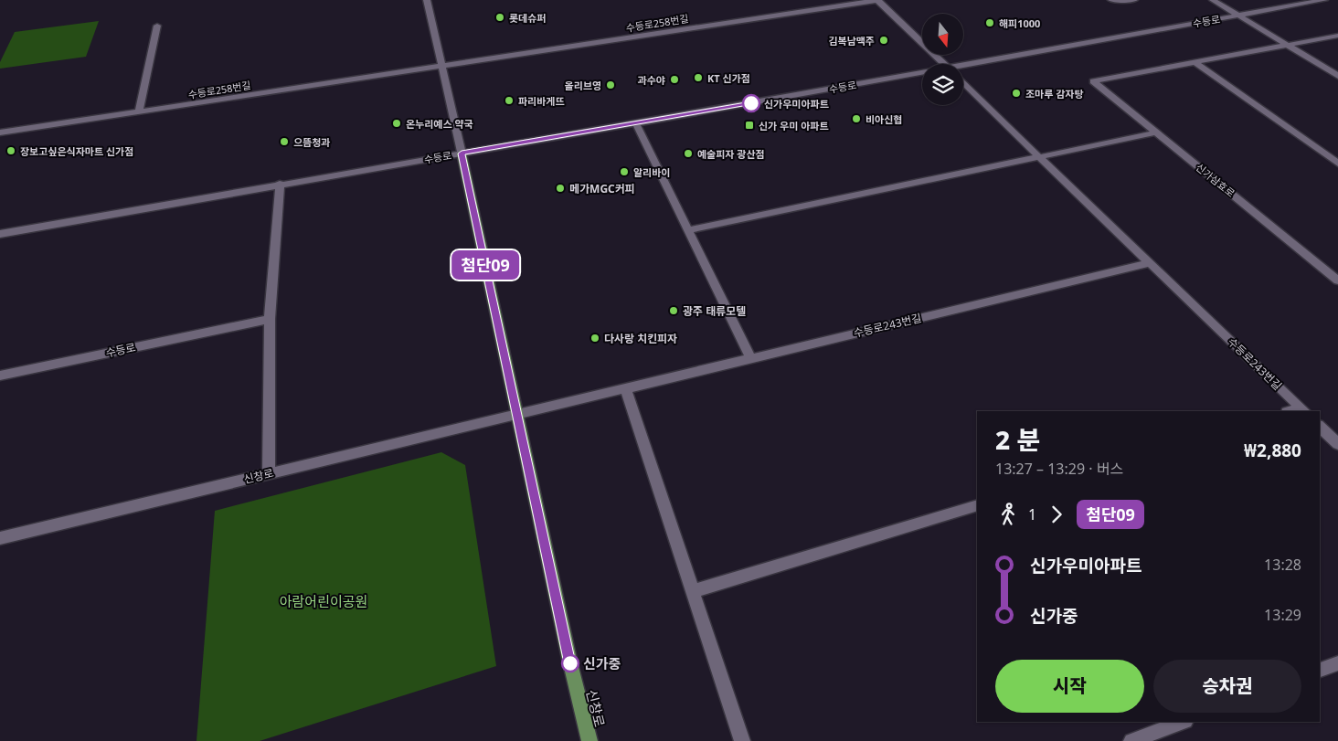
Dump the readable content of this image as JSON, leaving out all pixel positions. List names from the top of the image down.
{
  "streets": {
    "main road": ["신창로"],
    "street": [
      "수등로",
      "수등로258번길",
      "신가삼효로",
      "수등로243번길"
    ]
  },
  "crossings": [
    ["수등로", "신창로"],
    ["수등로243번길", "신창로"]
  ],
  "parks": ["아람어린이공원"],
  "places": {
    "other": [
      "롯데슈퍼",
      "해피1000",
      "김복남맥주",
      "KT 신가점",
      "과수야",
      "올리브영",
      "조마루 감자탕",
      "파리바게뜨",
      "신가우미아파트",
      "비아신협",
      "온누리예스 약국",
      "으뜸청과",
      "장보고싶은식자마트 신가점",
      "예술피자 광산점",
      "알리바이",
      "메가MGC커피",
      "광주 태류모텔",
      "다사랑 치킨피자",
      "신가중"
    ],
    "transit": ["신가 우미 아파트"]
  },
  "lines": ["bus line 첨단09"],
  "north": "bottom",
  "page": {
    "on_map": "첨단09",
    "heading": ["2 분", "13:27 – 13:29 · 버스", "₩2,880"],
    "legs": ["1", "첨단09"],
    "list": [
      {
        "name": "신가우미아파트",
        "value": "13:28"
      },
      {
        "name": "신가중",
        "value": "13:29"
      }
    ],
    "buttons": ["시작", "승차권"]
  }
}
